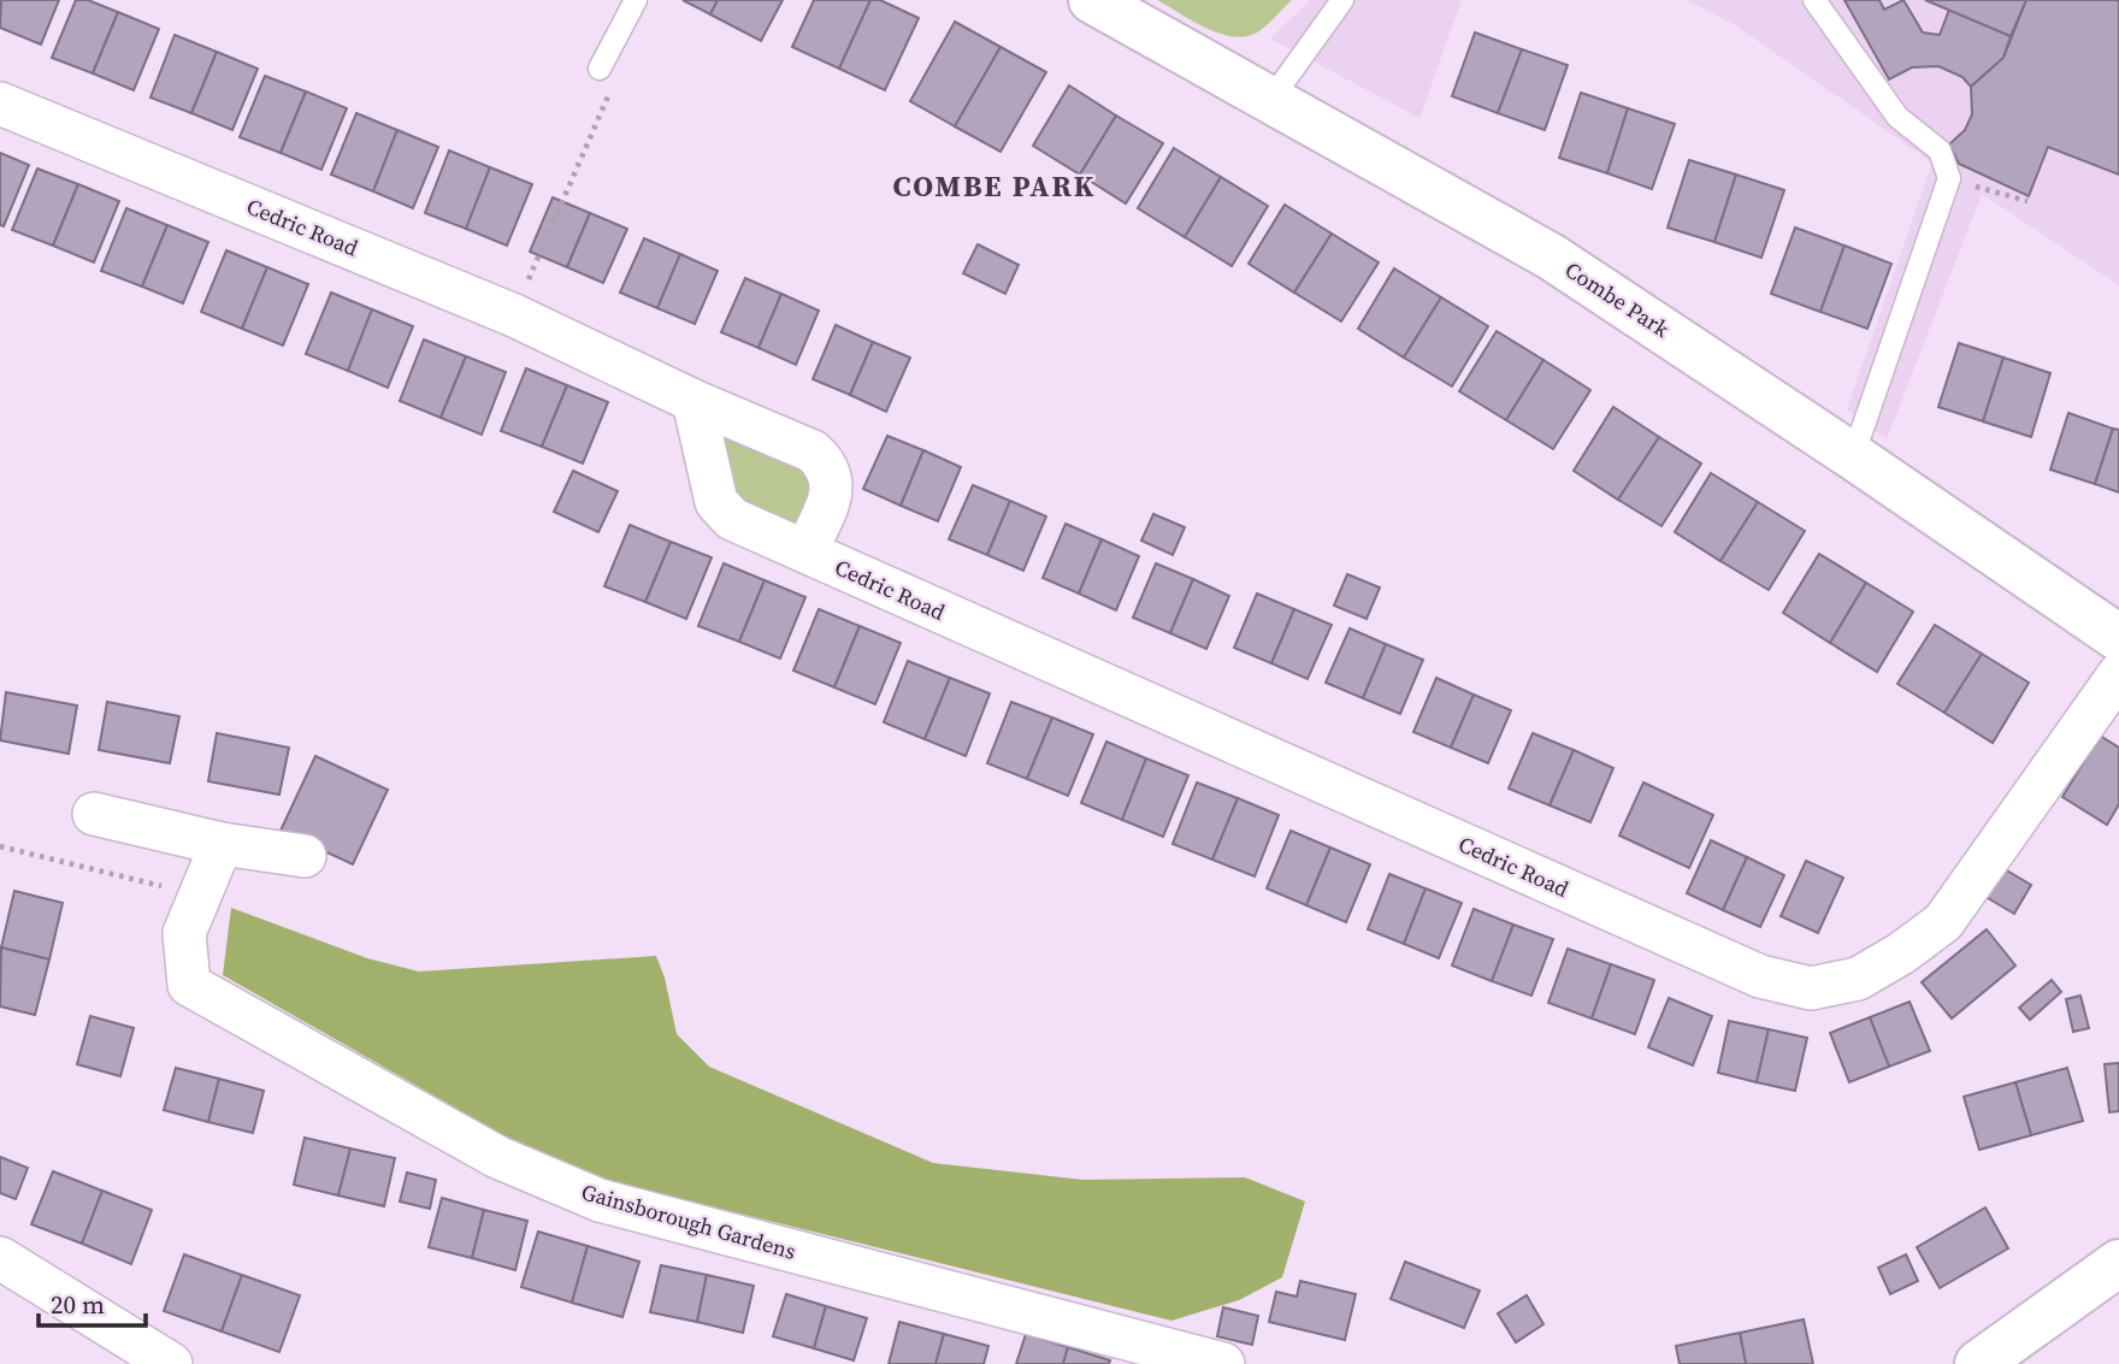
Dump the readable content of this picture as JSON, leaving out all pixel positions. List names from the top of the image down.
{
  "streets": {
    "street": ["Cedric Road", "Combe Park", "Gainsborough Gardens"]
  },
  "districts": ["COMBE PARK"],
  "scale_bar": "20 m"
}
